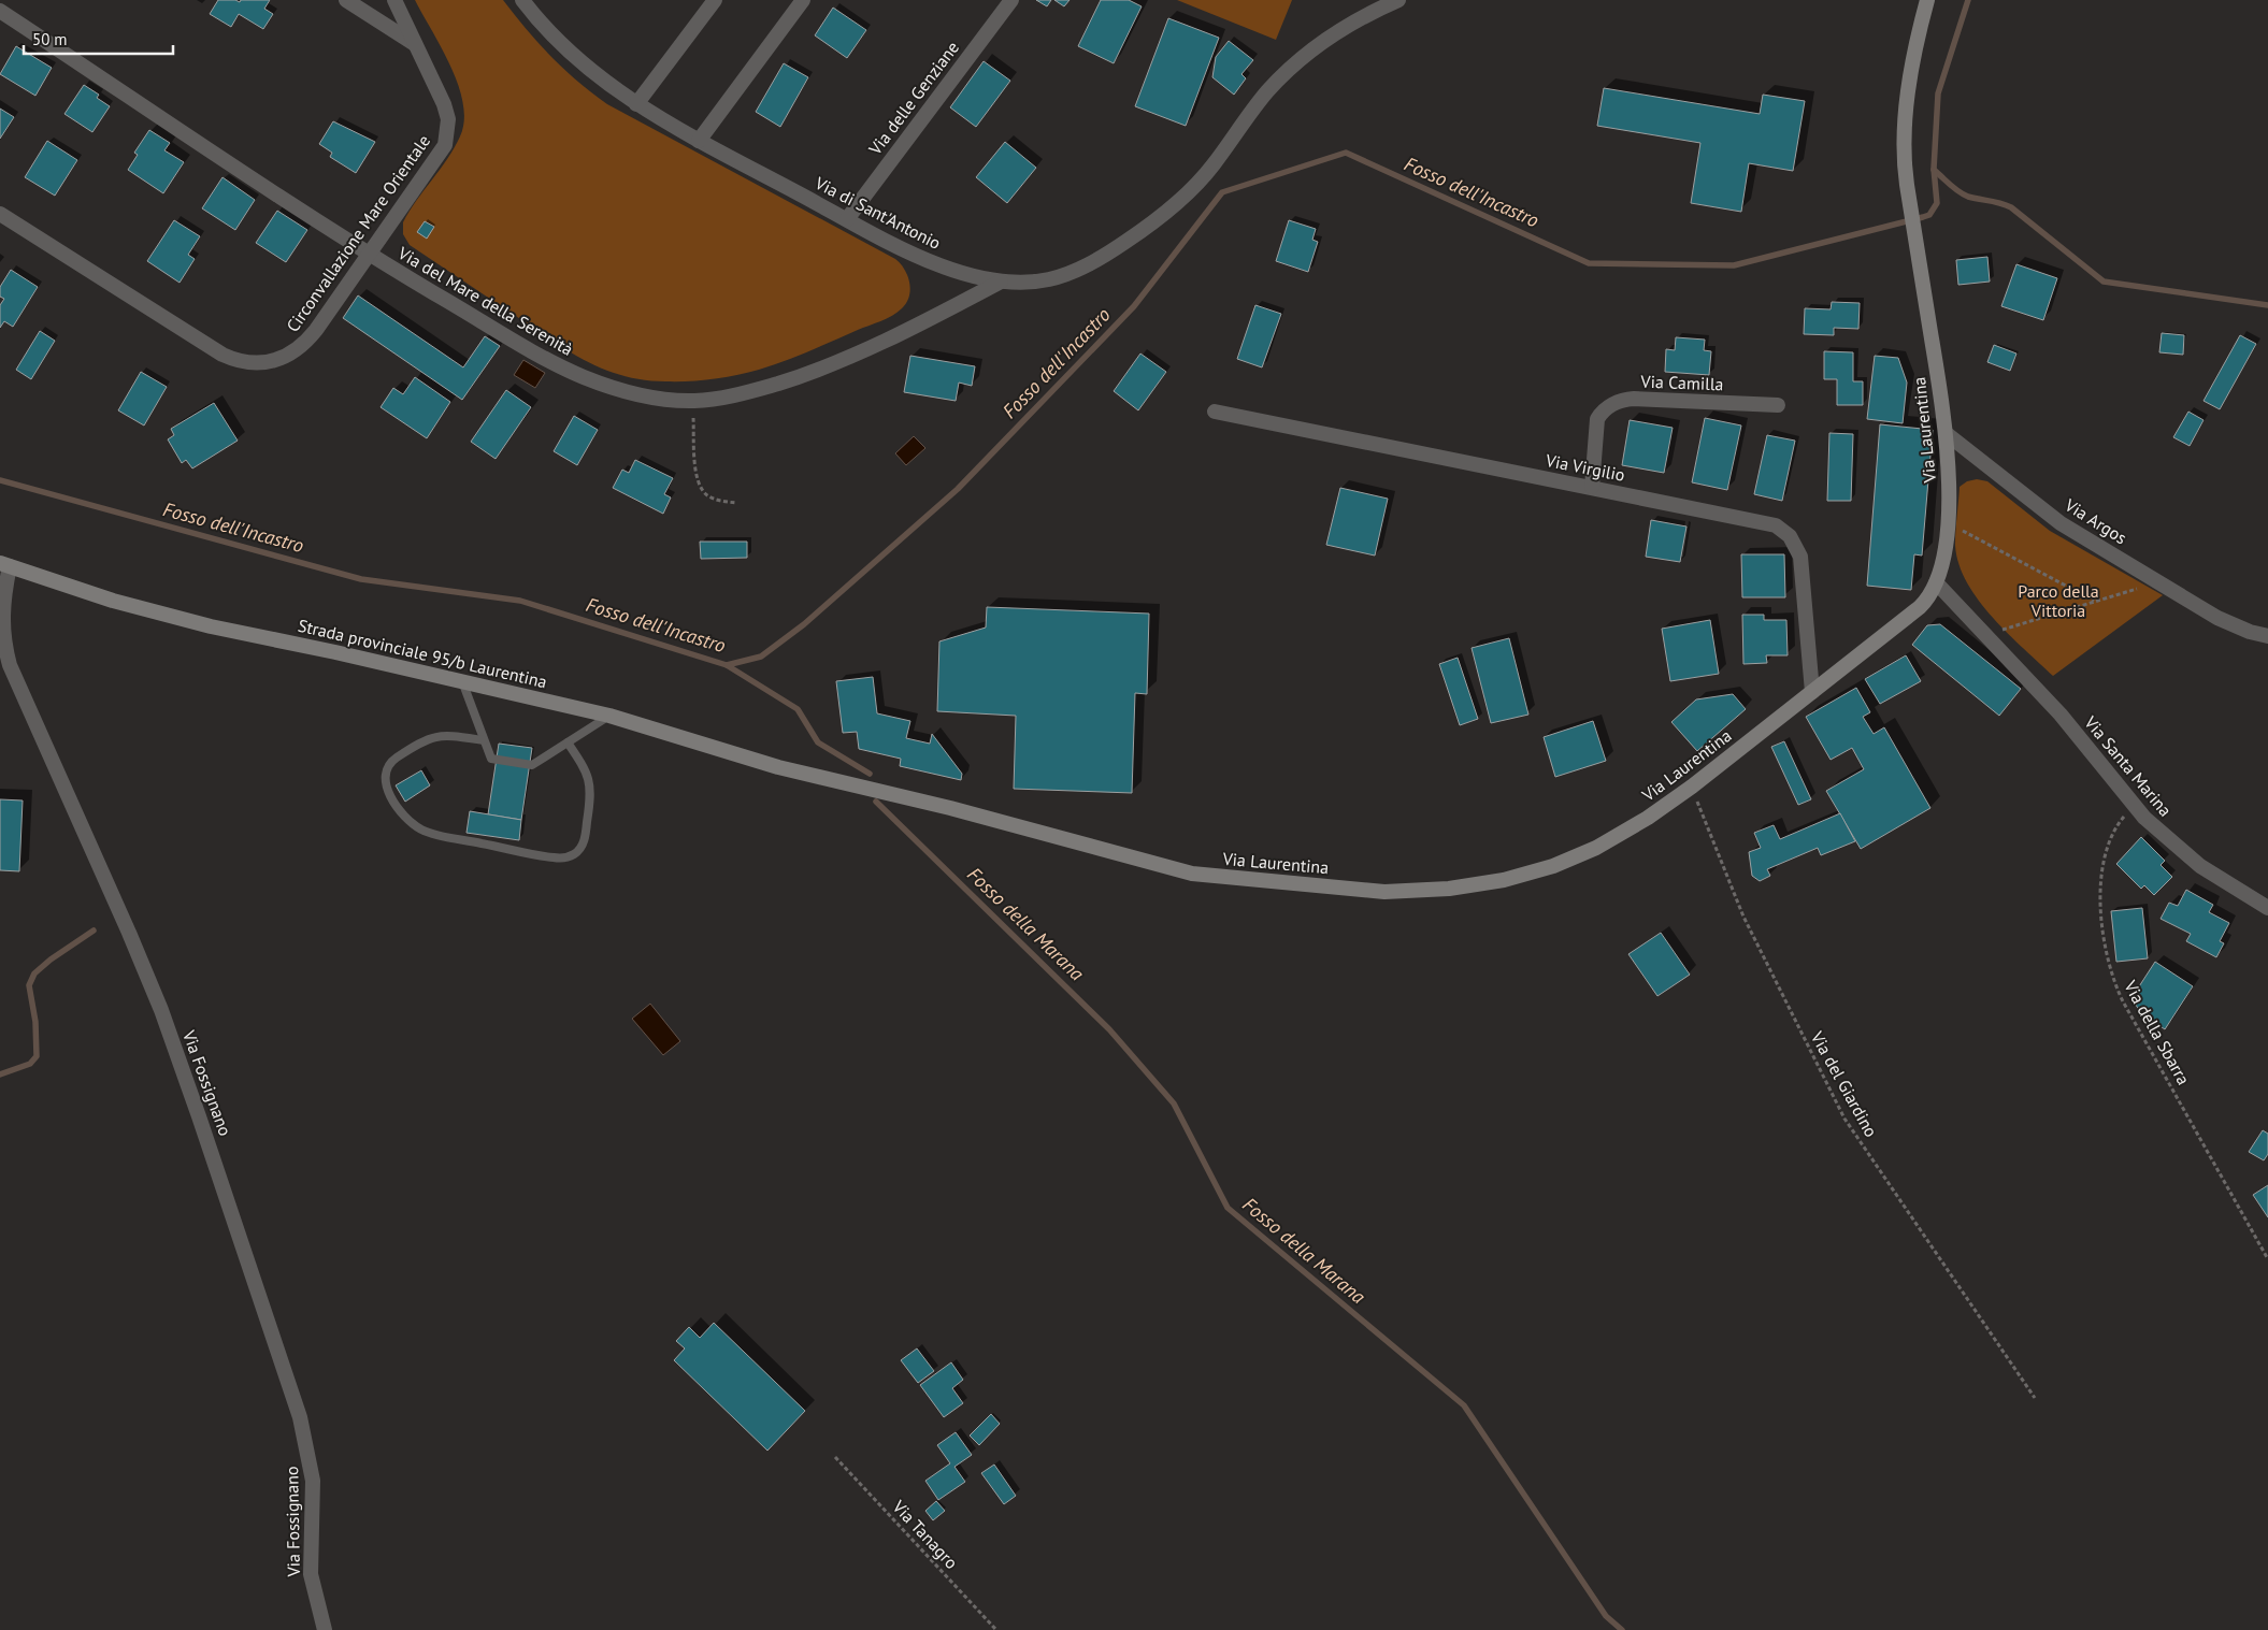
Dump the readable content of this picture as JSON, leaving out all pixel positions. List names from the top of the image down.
{
  "streets": {
    "main road": ["Via Laurentina", "Strada provinciale 95/b Laurentina"],
    "street": [
      "Via delle Genziane",
      "Via di Sant'Antonio",
      "Circonvallazione Mare Orientale",
      "Via del Mare della Serenità",
      "Via Camilla",
      "Via Virgilio",
      "Via Argos",
      "Via Santa Marina",
      "Via Fossignano"
    ],
    "path": ["Via della Sbarra", "Via del Giardino", "Via Tanagro"]
  },
  "crossings": [
    ["Via delle Genziane", "Via di Sant'Antonio"],
    ["Via di Sant'Antonio", "Via del Mare della Serenità"],
    ["Circonvallazione Mare Orientale", "Via del Mare della Serenità"],
    ["Via Camilla", "Via Virgilio"],
    ["Via Laurentina", "Via Virgilio"],
    ["Via Laurentina", "Via Argos"],
    ["Via Laurentina", "Strada provinciale 95/b Laurentina"],
    ["Via Laurentina", "Via Santa Marina"],
    ["Via Laurentina", "Via del Giardino"],
    ["Strada provinciale 95/b Laurentina", "Via Fossignano"],
    ["Via Santa Marina", "Via della Sbarra"]
  ],
  "water": ["Fosso dell'Incastro", "Fosso della Marana"],
  "parks": ["Parco della Vittoria"],
  "scale_bar": "50 m"
}
